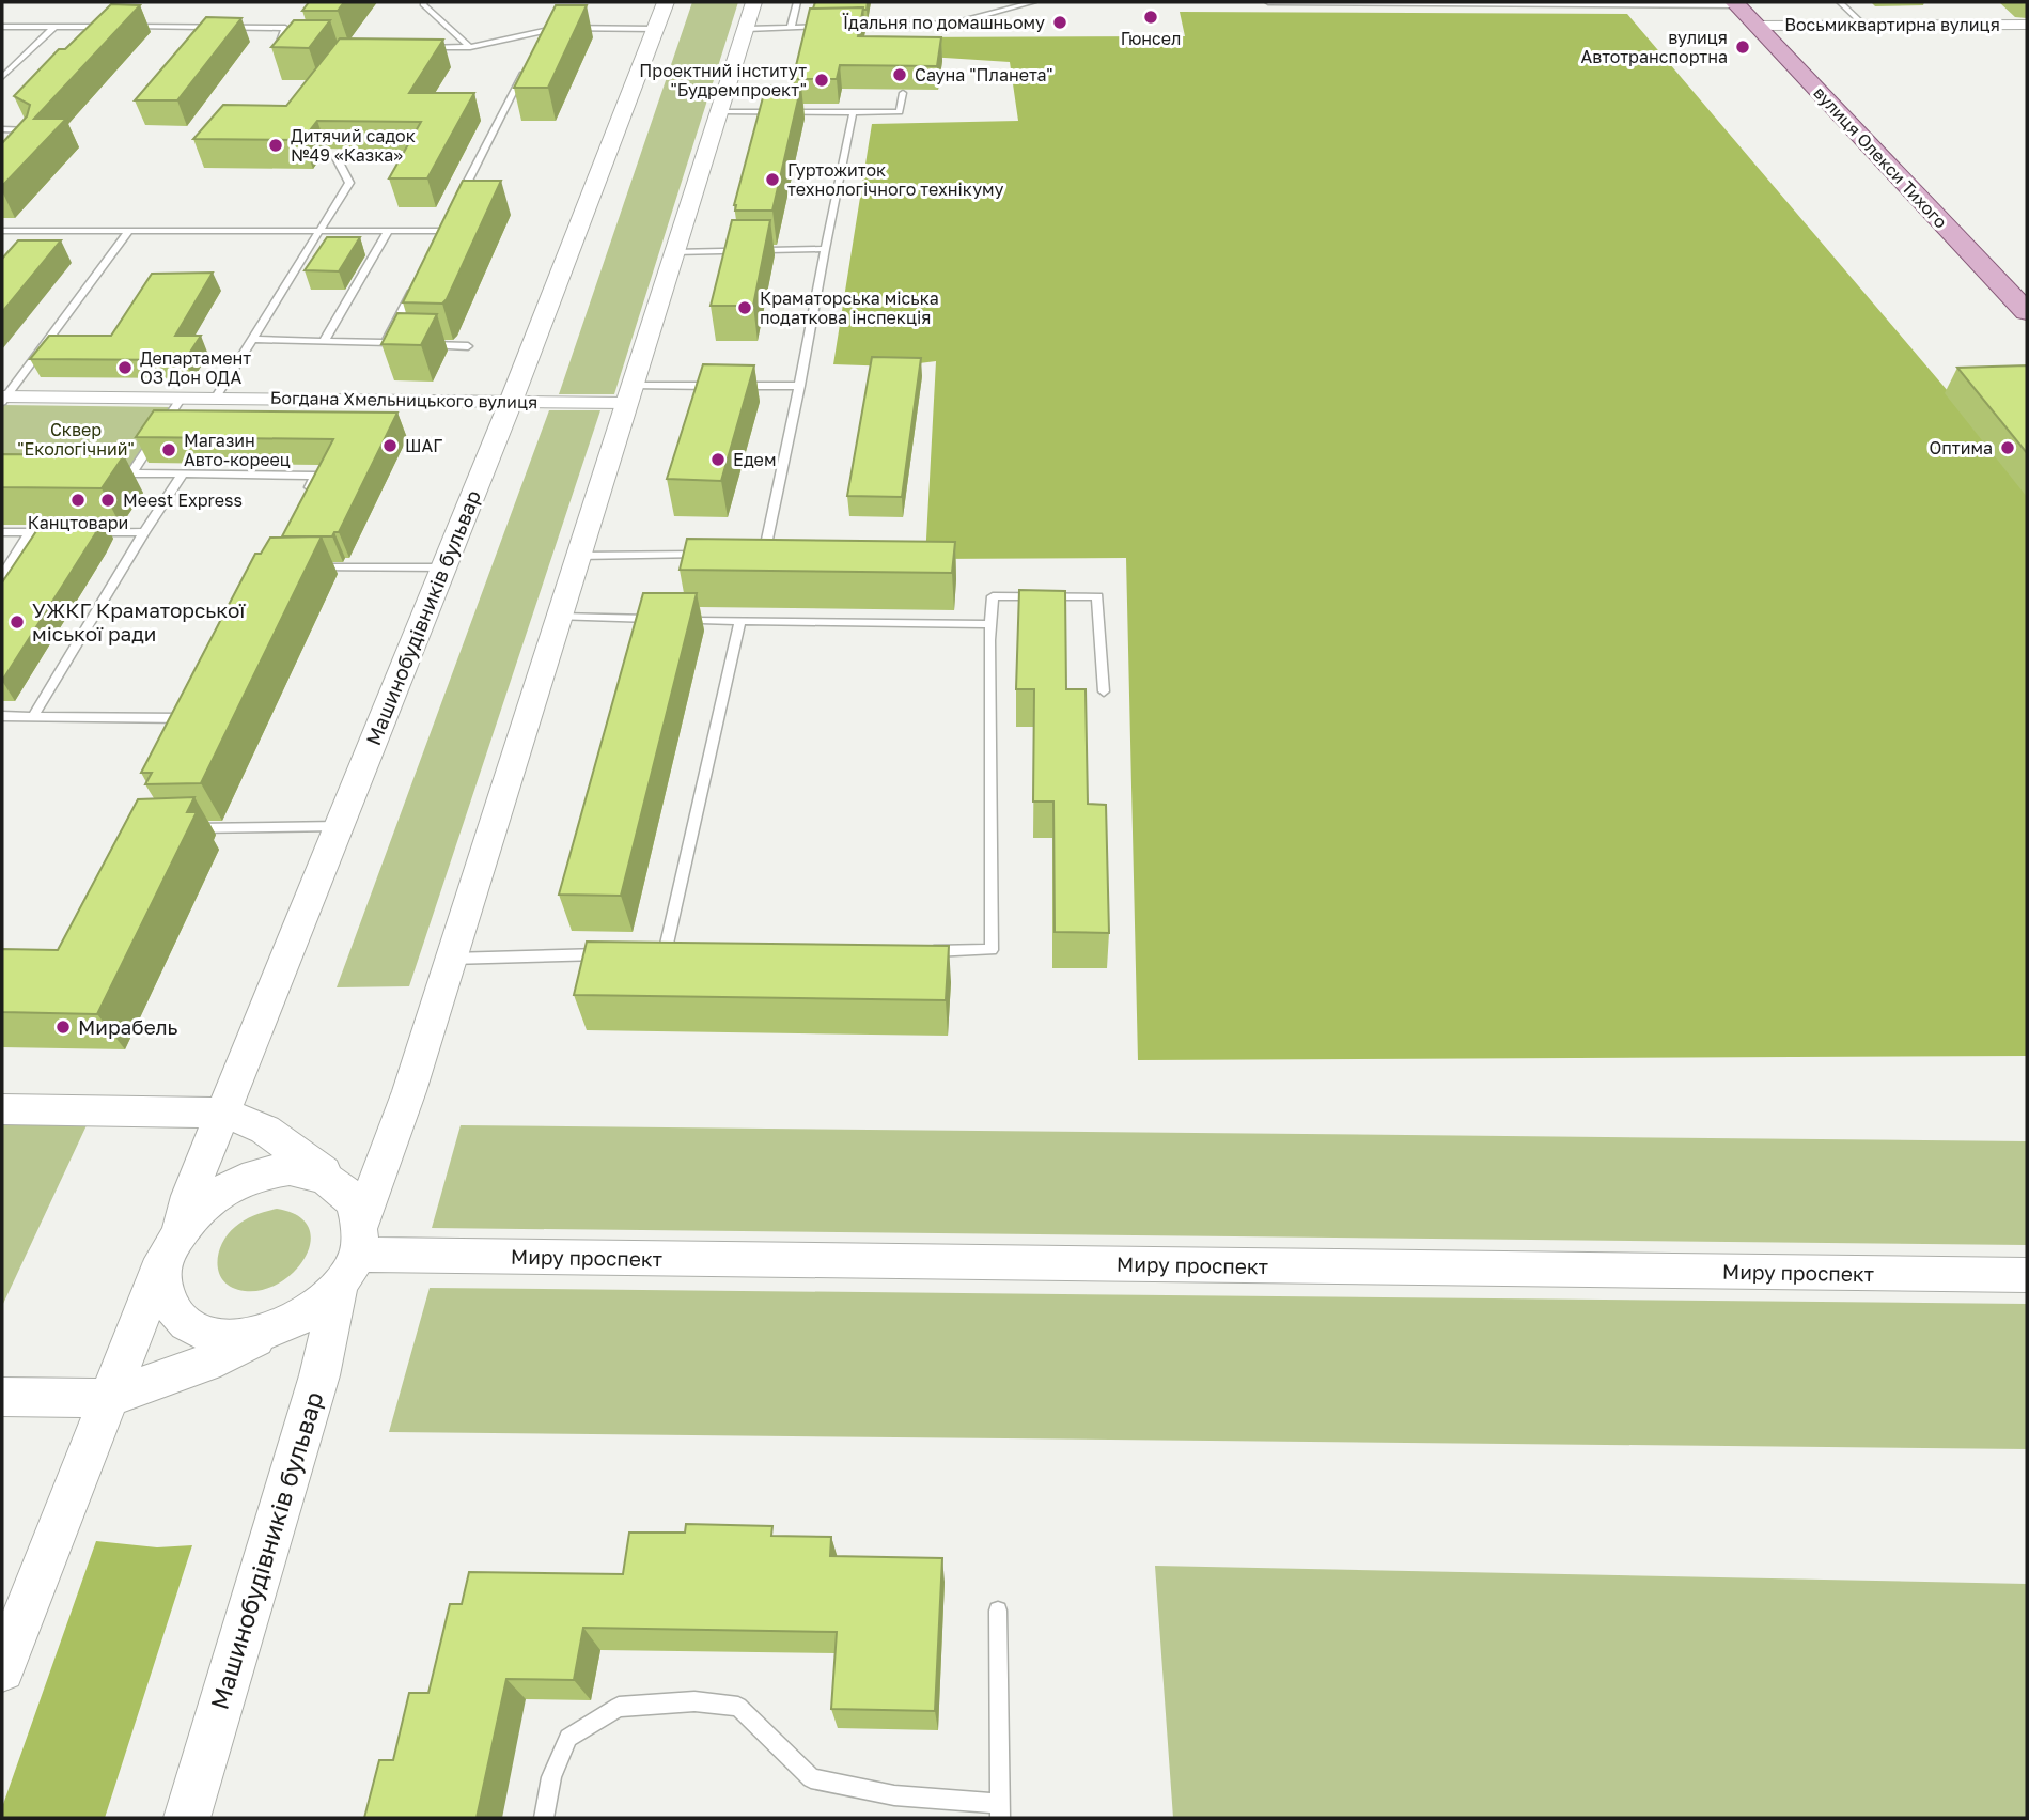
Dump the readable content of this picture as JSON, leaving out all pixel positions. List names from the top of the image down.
{
  "streets": {
    "main road": ["вулиця Олекси Тихого"],
    "street": [
      "Восьмиквартирна вулиця",
      "Богдана Хмельницького вулиця",
      "Машинобудівників бульвар",
      "Миру проспект"
    ]
  },
  "crossings": [
    ["Восьмиквартирна вулиця", "вулиця Олекси Тихого"],
    ["Богдана Хмельницького вулиця", "Машинобудівників бульвар"],
    ["Машинобудівників бульвар", "Миру проспект"]
  ],
  "parks": ["Сквер \"Екологічний\""],
  "places": [
    "Гюнсел",
    "Їдальня по домашньому",
    "вулиця Автотранспортна",
    "Сауна \"Планета\"",
    "Проектний інститут \"Будремпроект\"",
    "Дитячий садок №49 «Казка»",
    "Гуртожиток технологічного технікуму",
    "Краматорська міська податкова інспекція",
    "Департамент ОЗ Дон ОДА",
    "ШАГ",
    "Оптима",
    "Магазин Авто-кореец",
    "Едем",
    "Канцтовари",
    "Meest Express",
    "УЖКГ Краматорської міської ради",
    "Мирабель"
  ]
}
